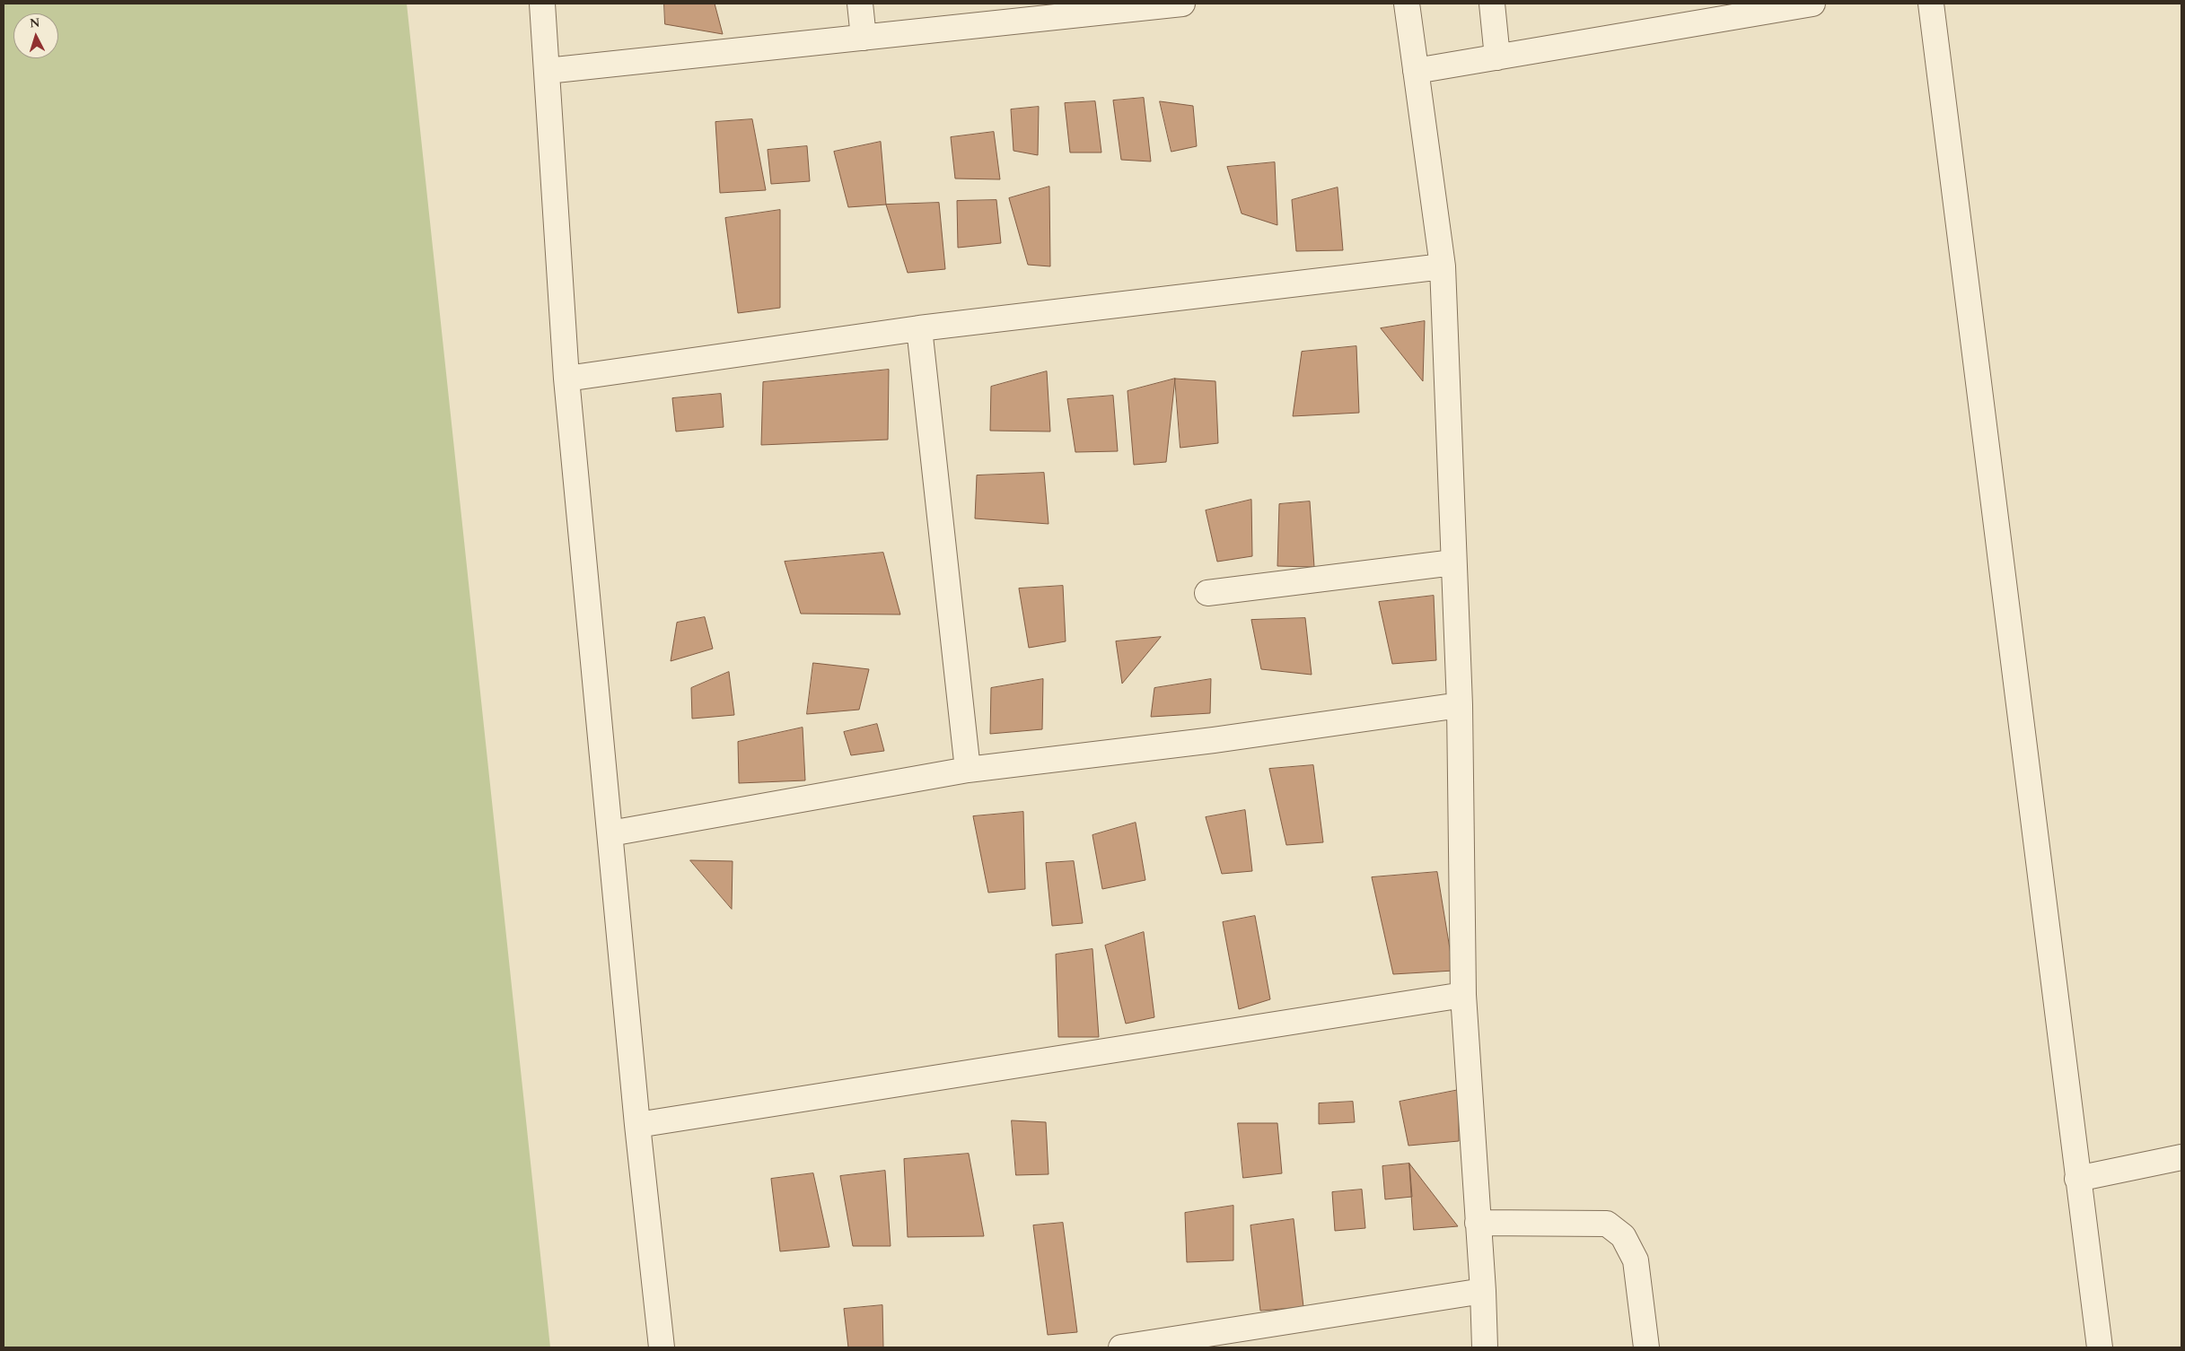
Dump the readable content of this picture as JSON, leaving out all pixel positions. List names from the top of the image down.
{
  "north": "top"
}
